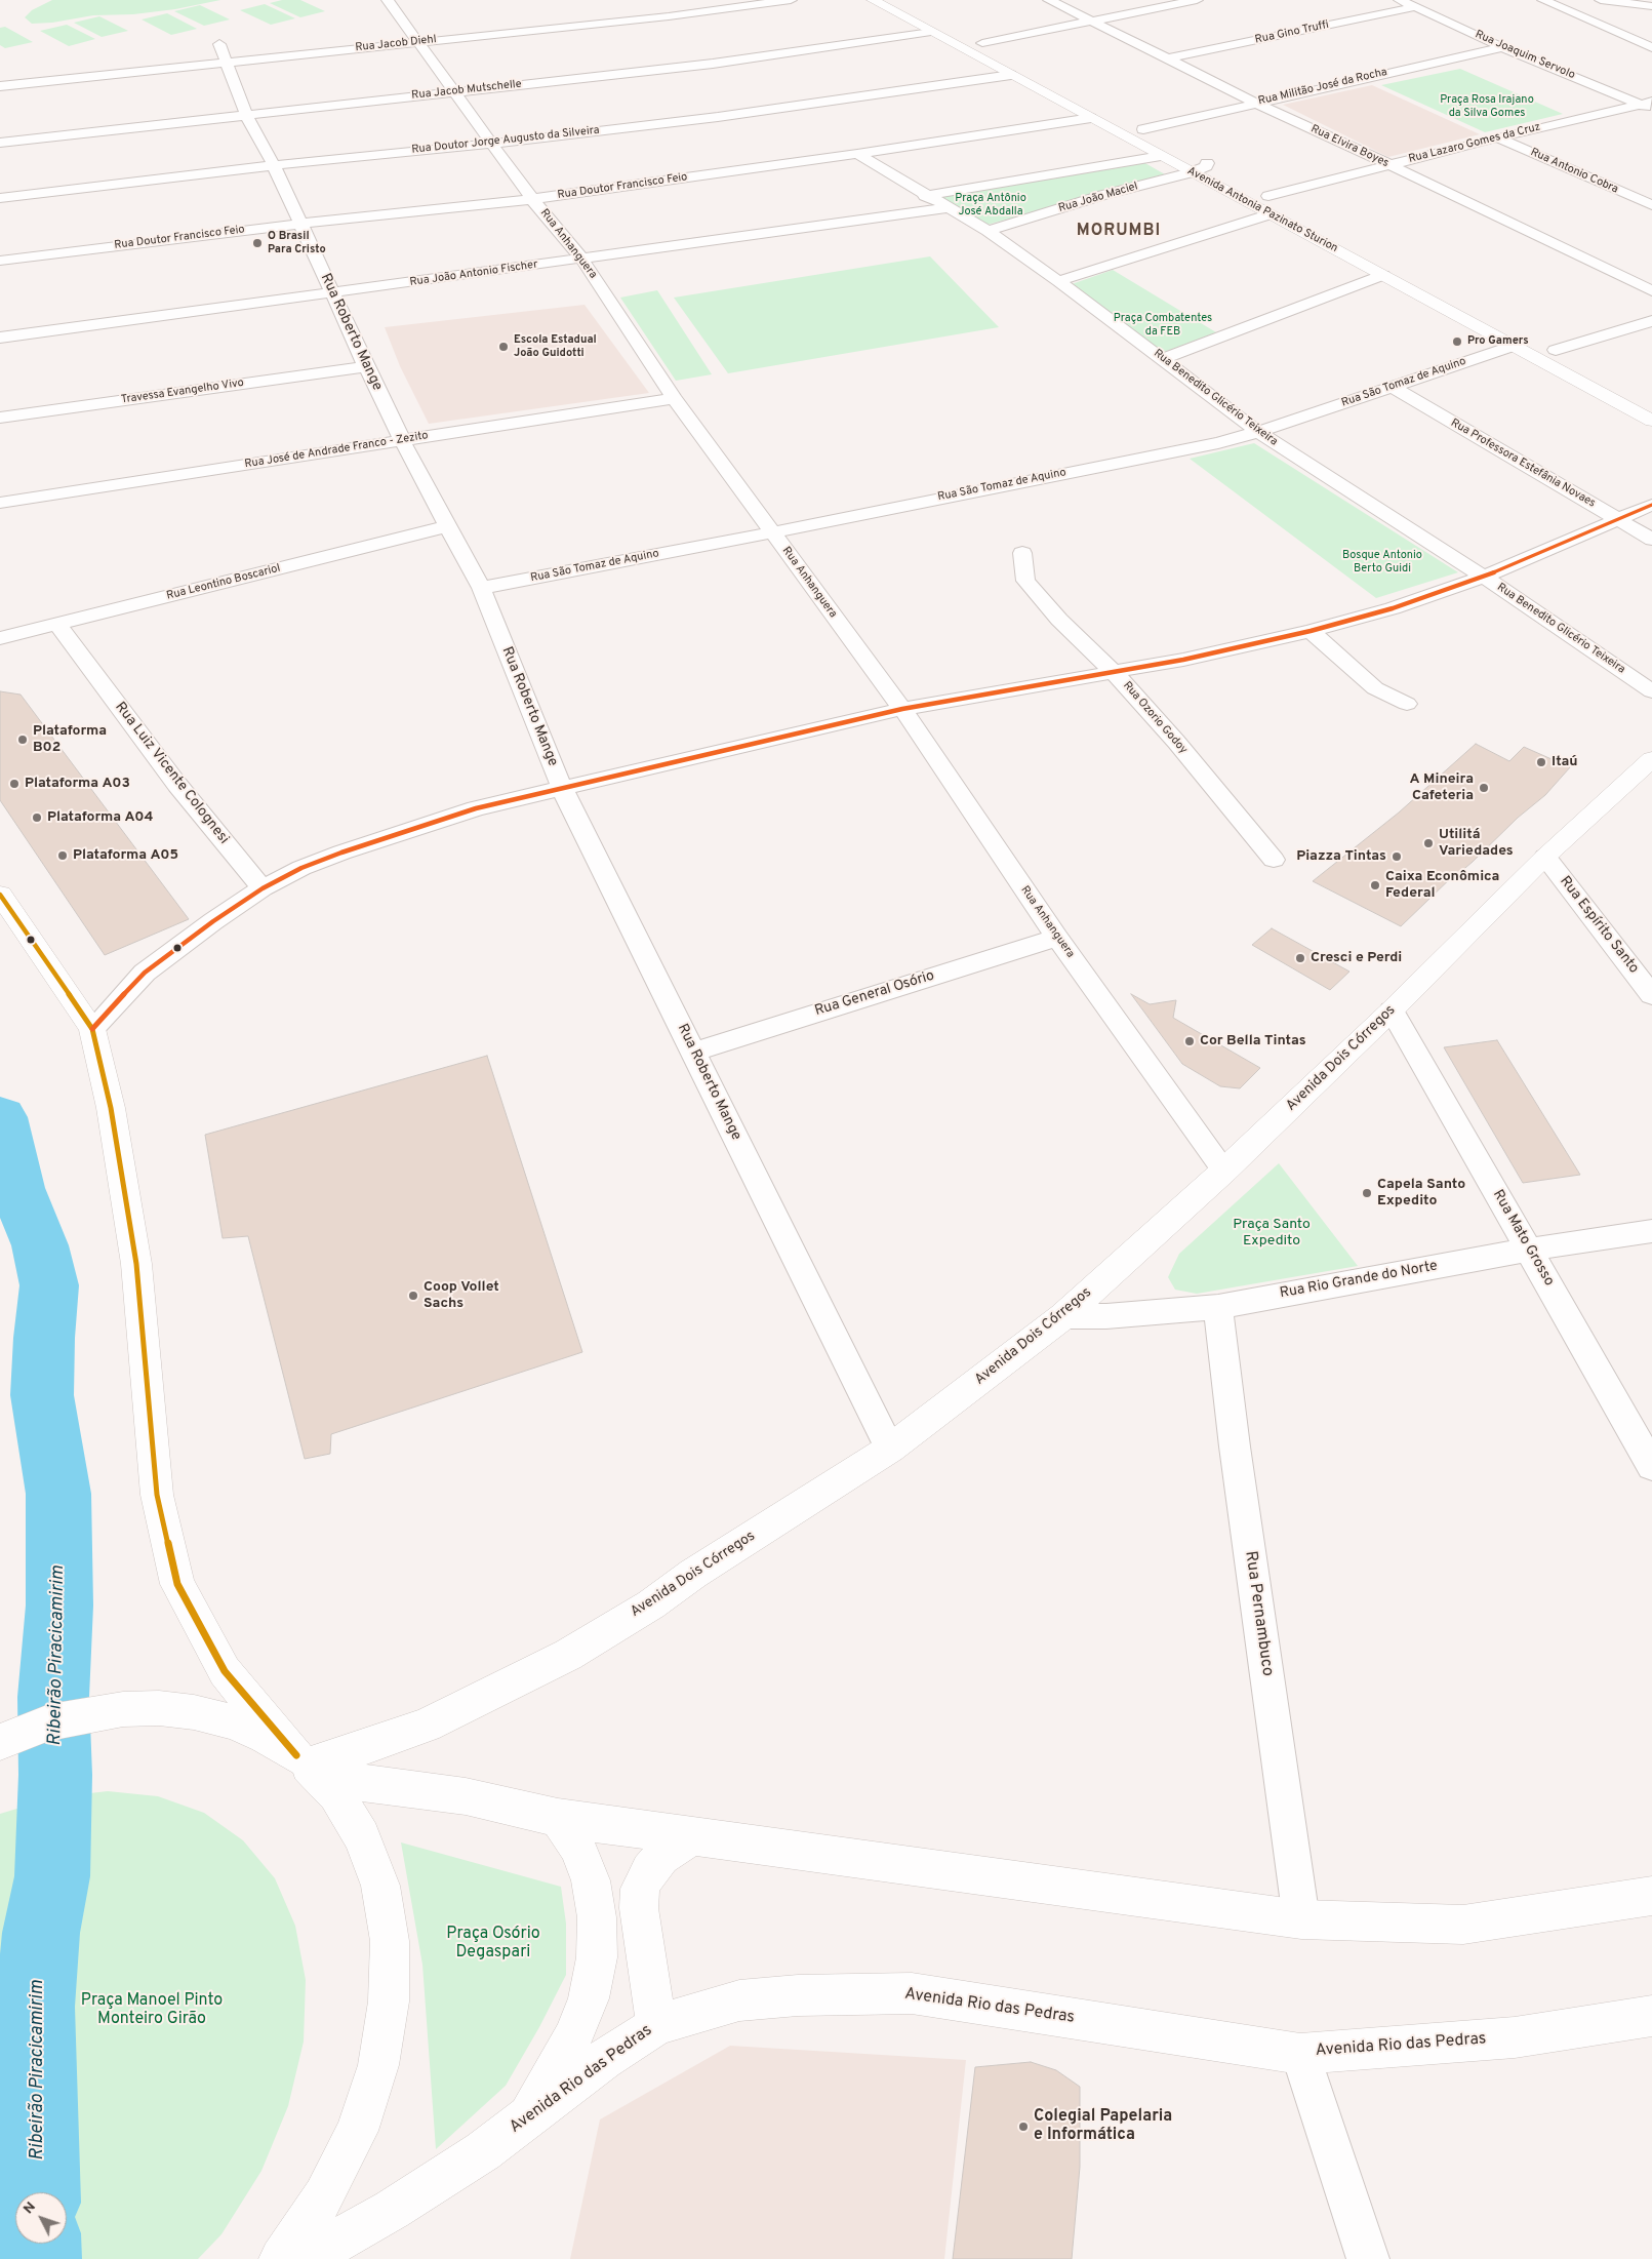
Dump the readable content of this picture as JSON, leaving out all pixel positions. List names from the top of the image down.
{
  "streets": {
    "main road": ["Avenida Antonia Pazinato Sturion", "Avenida Dois Córregos", "Avenida Rio das Pedras"],
    "street": [
      "Rua Gino Truffi",
      "Rua Jacob Diehl",
      "Rua Joaquim Servolo",
      "Rua Militão José da Rocha",
      "Rua Jacob Mutschelle",
      "Rua Doutor Jorge Augusto da Silveira",
      "Rua Lazaro Gomes da Cruz",
      "Rua Elvira Boyes",
      "Rua Antonio Cobra",
      "Rua Doutor Francisco Feio",
      "Rua João Maciel",
      "Rua Anhanguera",
      "Rua João Antonio Fischer",
      "Rua Roberto Mange",
      "Rua São Tomaz de Aquino",
      "Travessa Evangelho Vivo",
      "Rua Benedito Glicério Teixeira",
      "Rua José de Andrade Franco - Zezito",
      "Rua Professora Estefânia Novaes",
      "Rua Leontino Boscariol",
      "Rua Ozorio Godoy",
      "Rua Luiz Vicente Colognesi",
      "Rua Espírito Santo",
      "Rua General Osório",
      "Rua Mato Grosso",
      "Rua Rio Grande do Norte",
      "Rua Pernambuco"
    ]
  },
  "crossings": [
    ["Rua Gino Truffi", "Rua Joaquim Servolo"],
    ["Rua Gino Truffi", "Rua Elvira Boyes"],
    ["Rua Jacob Diehl", "Rua Anhanguera"],
    ["Rua Jacob Diehl", "Rua Roberto Mange"],
    ["Rua Joaquim Servolo", "Rua Militão José da Rocha"],
    ["Rua Joaquim Servolo", "Rua Lazaro Gomes da Cruz"],
    ["Rua Militão José da Rocha", "Rua Elvira Boyes"],
    ["Rua Jacob Mutschelle", "Avenida Antonia Pazinato Sturion"],
    ["Rua Jacob Mutschelle", "Rua Anhanguera"],
    ["Rua Jacob Mutschelle", "Rua Roberto Mange"],
    ["Rua Doutor Jorge Augusto da Silveira", "Avenida Antonia Pazinato Sturion"],
    ["Rua Doutor Jorge Augusto da Silveira", "Rua Anhanguera"],
    ["Rua Doutor Jorge Augusto da Silveira", "Rua Roberto Mange"],
    ["Rua Lazaro Gomes da Cruz", "Rua Elvira Boyes"],
    ["Rua Lazaro Gomes da Cruz", "Rua Antonio Cobra"],
    ["Rua Lazaro Gomes da Cruz", "Avenida Antonia Pazinato Sturion"],
    ["Rua Doutor Francisco Feio", "Avenida Antonia Pazinato Sturion"],
    ["Rua Doutor Francisco Feio", "Rua Anhanguera"],
    ["Rua Doutor Francisco Feio", "Rua Roberto Mange"],
    ["Rua Doutor Francisco Feio", "Rua Benedito Glicério Teixeira"],
    ["Rua João Maciel", "Avenida Antonia Pazinato Sturion"],
    ["Rua João Maciel", "Rua Benedito Glicério Teixeira"],
    ["Avenida Antonia Pazinato Sturion", "Rua São Tomaz de Aquino"],
    ["Rua Anhanguera", "Rua João Antonio Fischer"],
    ["Rua Anhanguera", "Rua São Tomaz de Aquino"],
    ["Rua Anhanguera", "Rua José de Andrade Franco - Zezito"],
    ["Rua Anhanguera", "Rua General Osório"],
    ["Rua Anhanguera", "Avenida Dois Córregos"],
    ["Rua João Antonio Fischer", "Rua Roberto Mange"],
    ["Rua João Antonio Fischer", "Rua Benedito Glicério Teixeira"],
    ["Rua Roberto Mange", "Rua São Tomaz de Aquino"],
    ["Rua Roberto Mange", "Travessa Evangelho Vivo"],
    ["Rua Roberto Mange", "Rua José de Andrade Franco - Zezito"],
    ["Rua Roberto Mange", "Rua Leontino Boscariol"],
    ["Rua Roberto Mange", "Rua General Osório"],
    ["Rua Roberto Mange", "Avenida Dois Córregos"],
    ["Rua São Tomaz de Aquino", "Rua Benedito Glicério Teixeira"],
    ["Rua São Tomaz de Aquino", "Rua Professora Estefânia Novaes"],
    ["Rua Leontino Boscariol", "Rua Luiz Vicente Colognesi"],
    ["Rua Espírito Santo", "Avenida Dois Córregos"],
    ["Avenida Dois Córregos", "Rua Mato Grosso"],
    ["Avenida Dois Córregos", "Rua Rio Grande do Norte"],
    ["Rua Mato Grosso", "Rua Rio Grande do Norte"],
    ["Rua Rio Grande do Norte", "Rua Pernambuco"]
  ],
  "districts": ["MORUMBI"],
  "water": ["Ribeirão Piracicamirim"],
  "parks": [
    "Praça Rosa Irajano da Silva Gomes",
    "Praça Antônio José Abdalla",
    "Praça Combatentes da FEB",
    "Bosque Antonio Berto Guidi",
    "Praça Santo Expedito",
    "Praça Osório Degaspari",
    "Praça Manoel Pinto Monteiro Girão"
  ],
  "places": [
    "O Brasil Para Cristo",
    "Pro Gamers",
    "Escola Estadual João Guidotti",
    "Plataforma B02",
    "Itaú",
    "Plataforma A03",
    "A Mineira Cafeteria",
    "Plataforma A04",
    "Utilitá Variedades",
    "Plataforma A05",
    "Piazza Tintas",
    "Caixa Econômica Federal",
    "Cresci e Perdi",
    "Cor Bella Tintas",
    "Capela Santo Expedito",
    "Coop Vollet Sachs",
    "Colegial Papelaria e Informática"
  ],
  "north": "top left"
}
